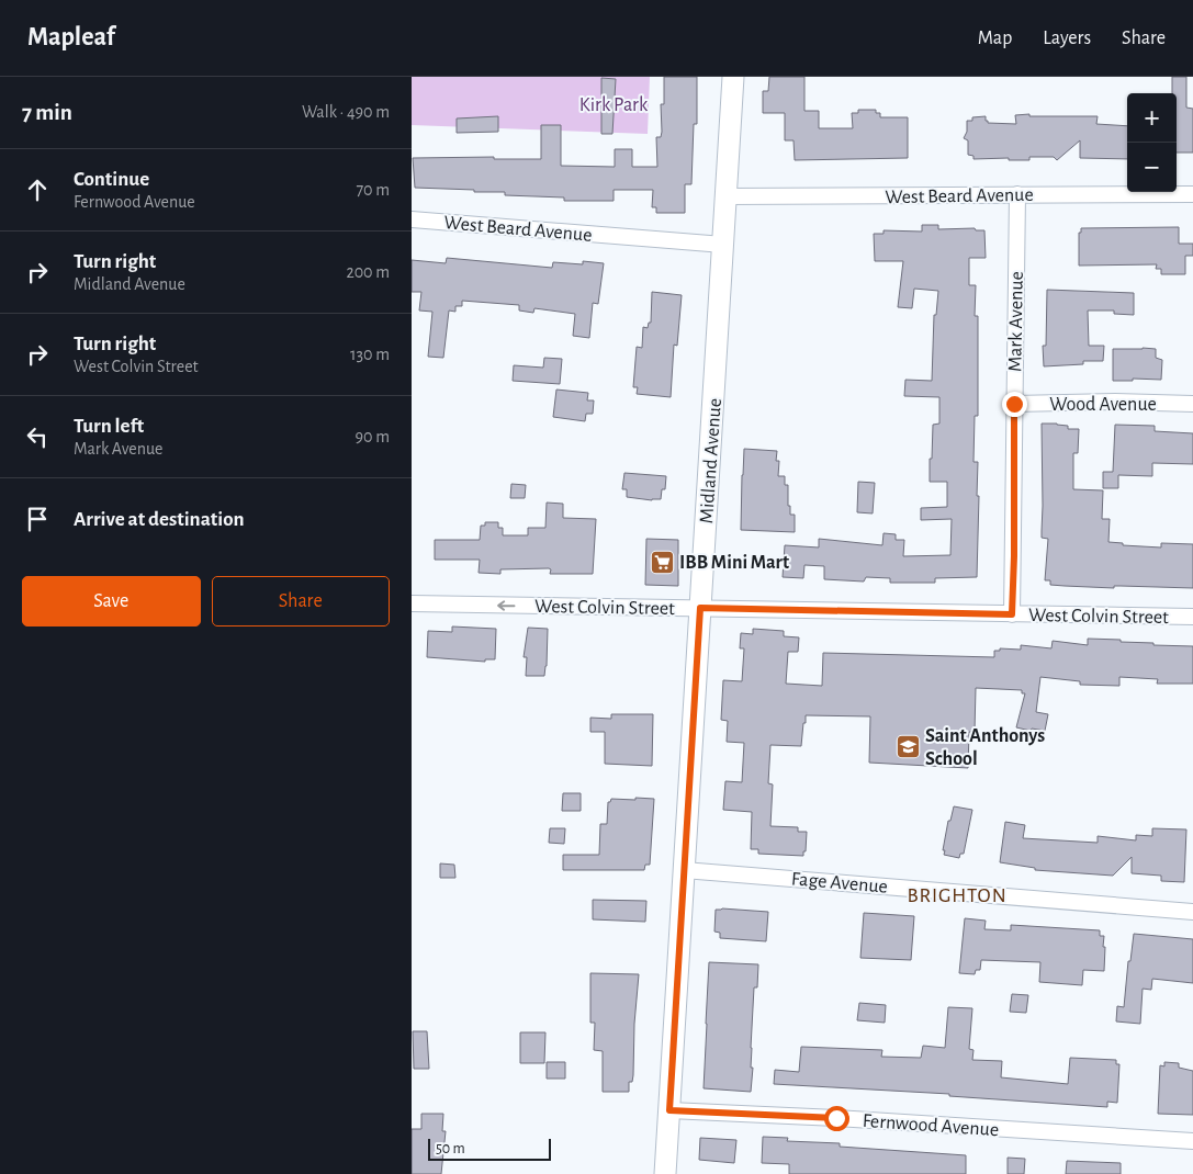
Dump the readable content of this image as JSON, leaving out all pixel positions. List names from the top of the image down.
{
  "streets": {
    "street": [
      "West Beard Avenue",
      "Mark Avenue",
      "Wood Avenue",
      "Midland Avenue",
      "West Colvin Street",
      "Fage Avenue",
      "Fernwood Avenue"
    ]
  },
  "crossings": [
    ["West Beard Avenue", "Mark Avenue"],
    ["West Beard Avenue", "Midland Avenue"],
    ["Mark Avenue", "Wood Avenue"],
    ["Mark Avenue", "West Colvin Street"],
    ["Midland Avenue", "West Colvin Street"],
    ["Midland Avenue", "Fage Avenue"],
    ["Midland Avenue", "Fernwood Avenue"]
  ],
  "one_way": ["West Colvin Street"],
  "districts": ["BRIGHTON"],
  "parks": ["Kirk Park"],
  "places": {
    "supermarket": ["IBB Mini Mart"],
    "school or university": ["Saint Anthonys School"]
  },
  "scale_bar": "50 m",
  "page": {
    "header": "Mapleaf",
    "nav": ["Map", "Layers", "Share"],
    "heading": ["7 min", "Walk · 490 m"],
    "map_buttons": ["+", "−"],
    "list": [
      ["Continue", "Fernwood Avenue", "70 m"],
      ["Turn right", "Midland Avenue", "200 m"],
      ["Turn right", "West Colvin Street", "130 m"],
      ["Turn left", "Mark Avenue", "90 m"],
      "Arrive at destination"
    ],
    "buttons": ["Save", "Share"],
    "scale": "50 m"
  }
}
